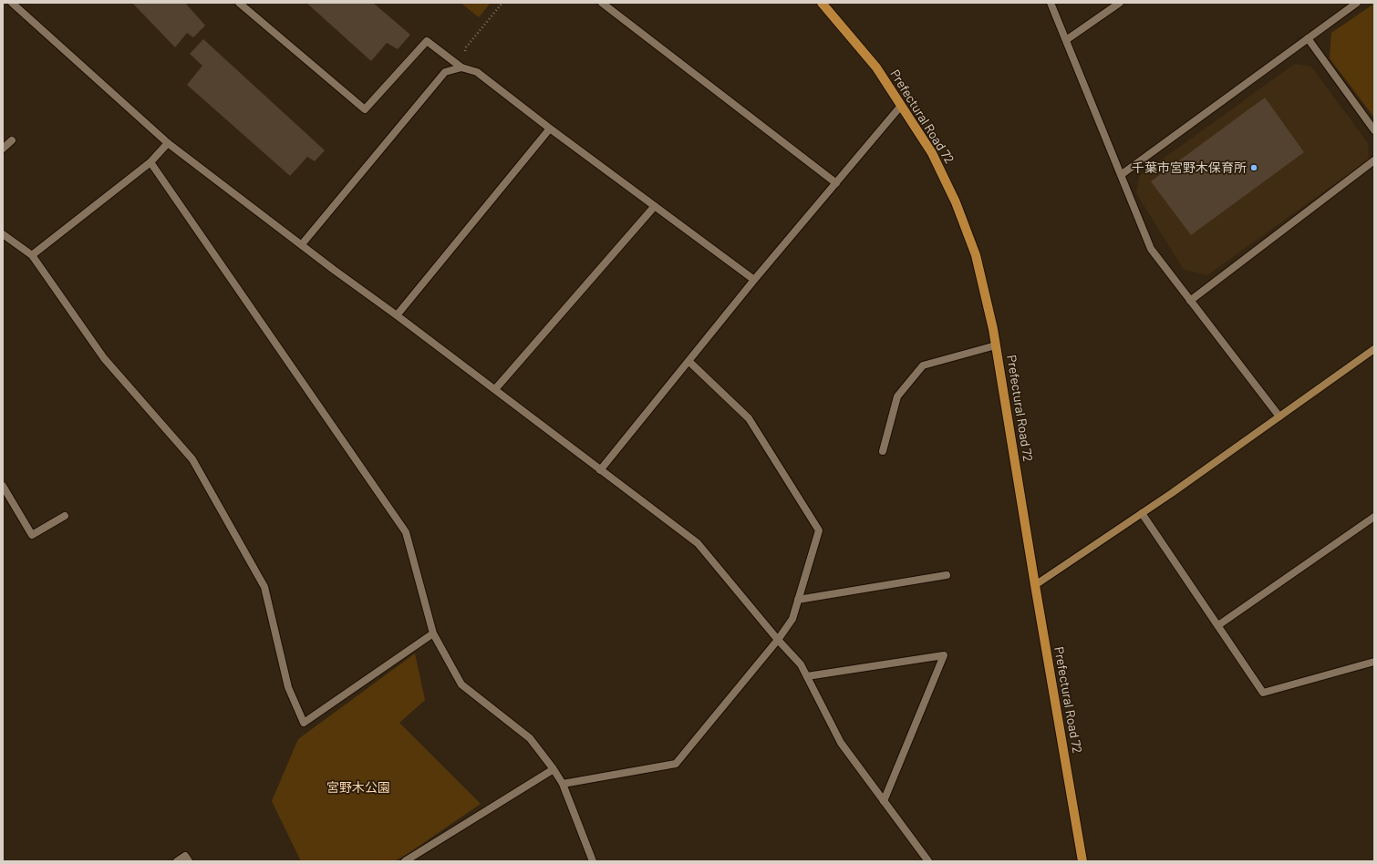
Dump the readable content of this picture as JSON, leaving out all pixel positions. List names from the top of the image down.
{
  "streets": {
    "main road": ["Prefectural Road 72"]
  },
  "parks": ["宮野木公園"],
  "places": ["千葉市宮野木保育所"]
}
